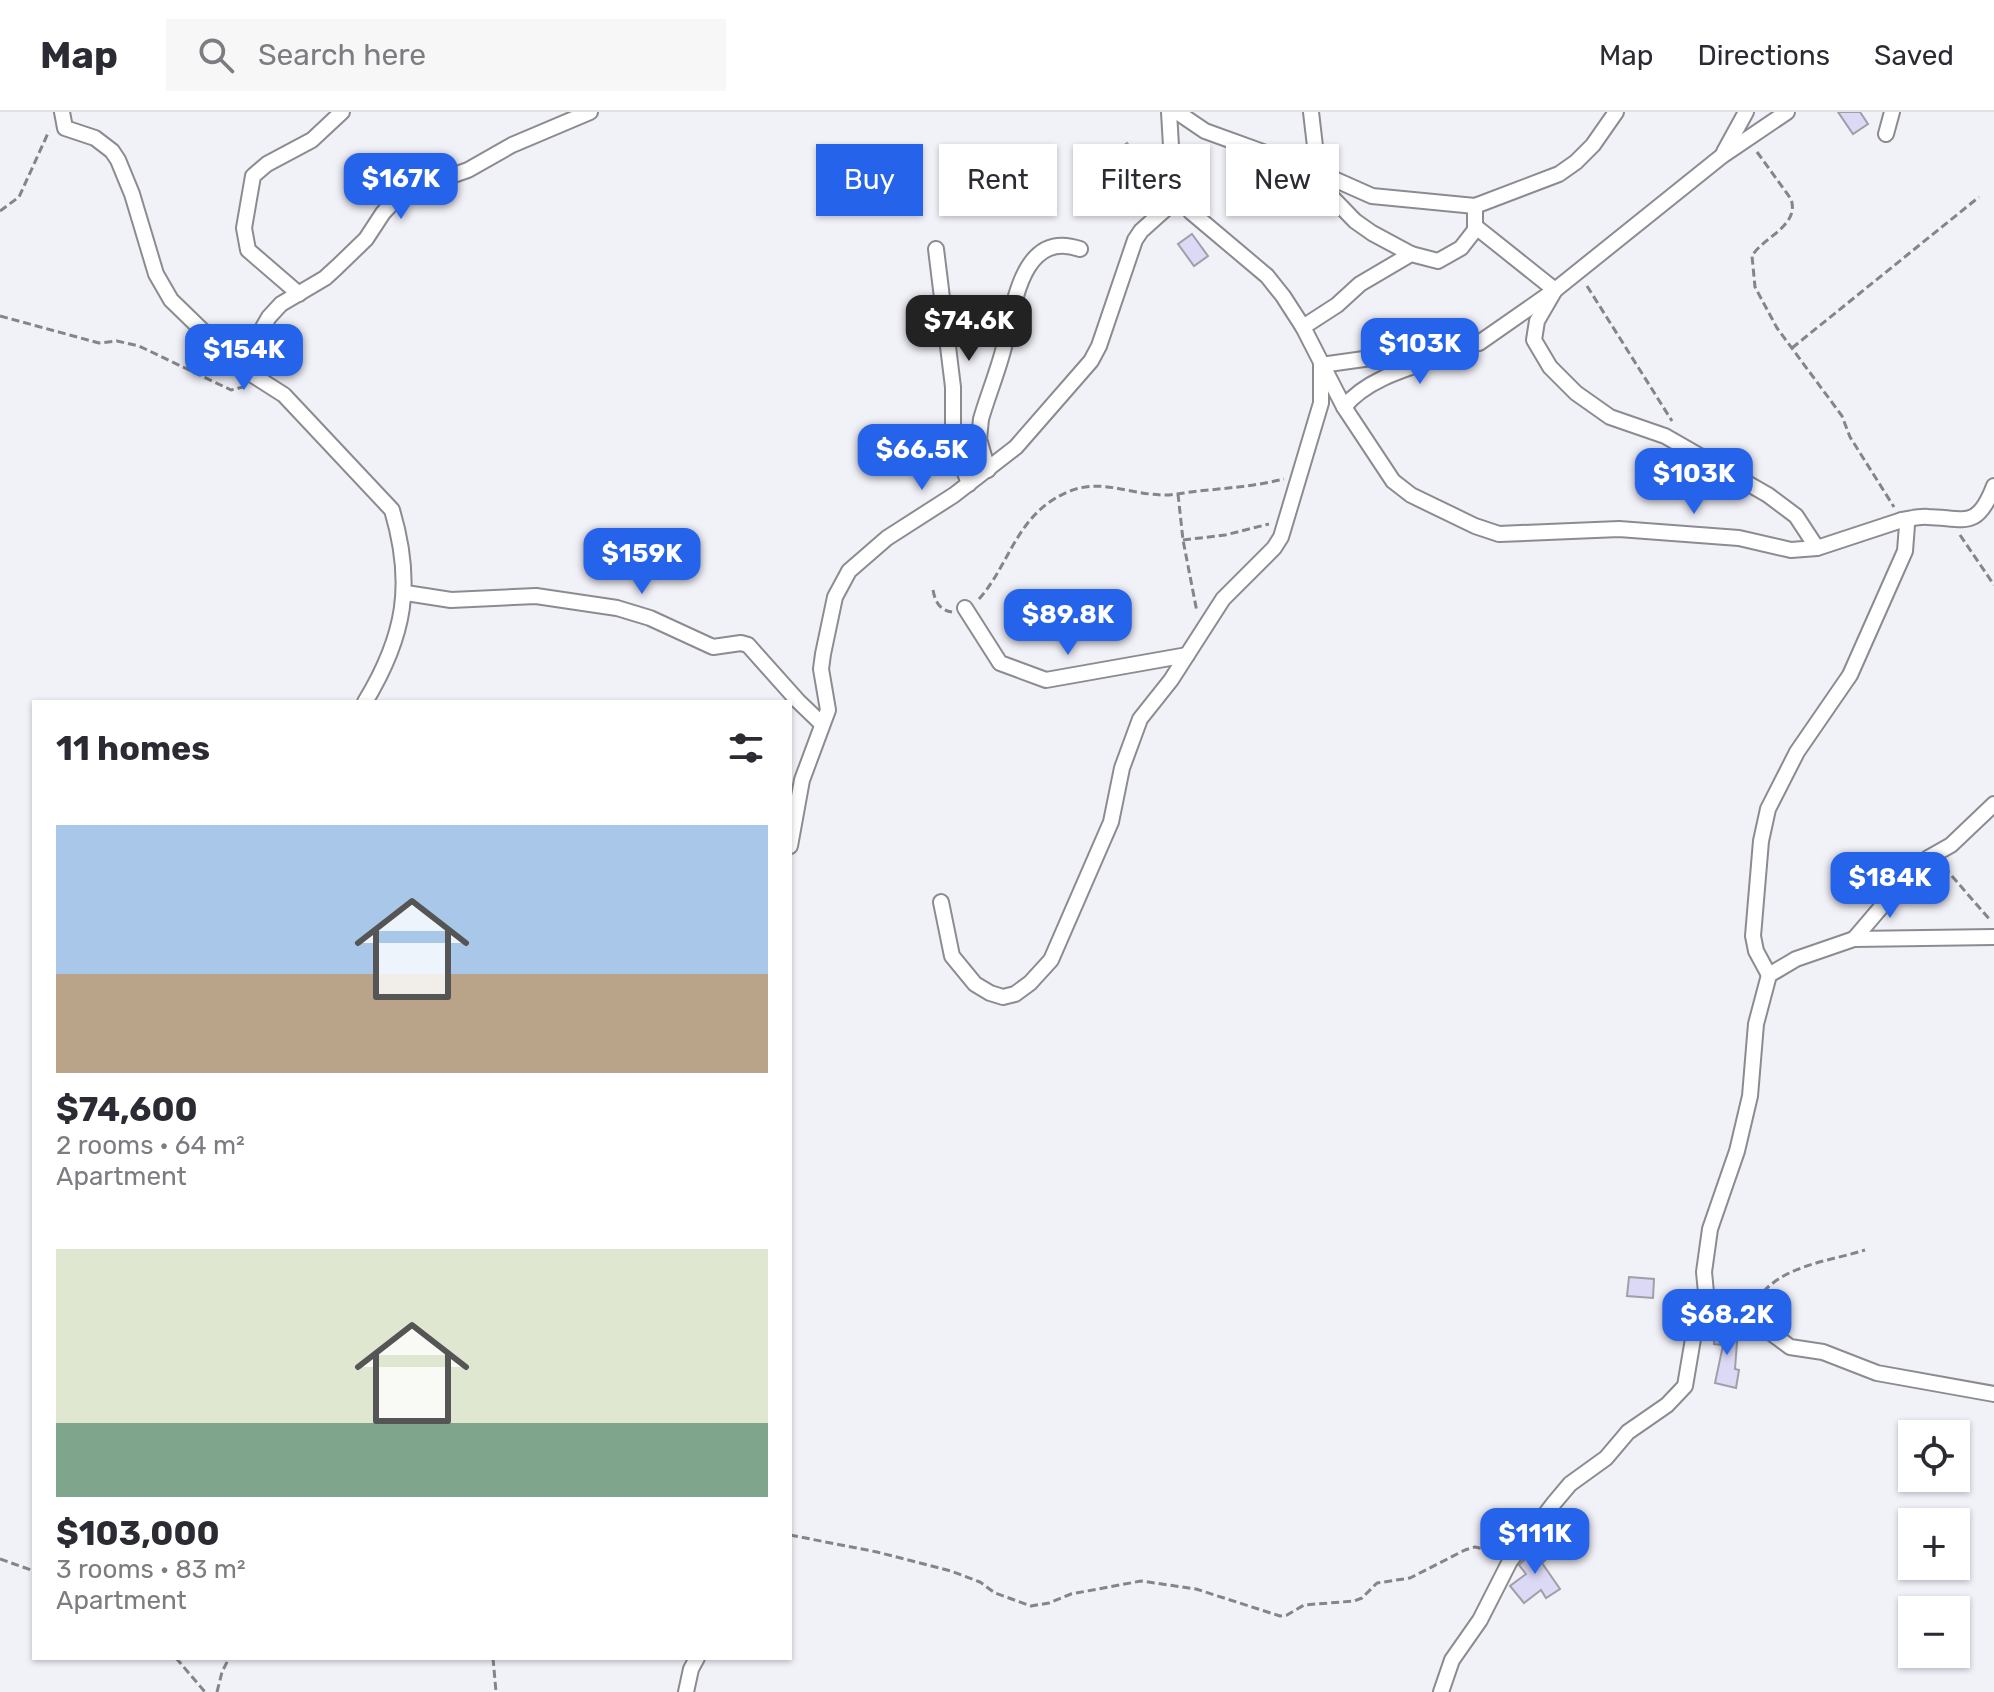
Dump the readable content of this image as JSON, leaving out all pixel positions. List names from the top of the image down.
{
  "page": {
    "header": "Map",
    "search": "Search here",
    "nav": ["Map", "Directions", "Saved"],
    "chip": [
      "Buy",
      "Rent",
      "Filters",
      "New"
    ],
    "price": [
      "$167K",
      "$74.6K",
      "$103K",
      "$154K",
      "$66.5K",
      "$103K",
      "$159K",
      "$89.8K",
      "$184K",
      "$68.2K",
      "$111K"
    ],
    "heading": "11 homes",
    "list": [
      {
        "name": "$74,600",
        "note": "2 rooms · 64 m² · Apartment"
      },
      {
        "name": "$103,000",
        "note": "3 rooms · 83 m² · Apartment"
      }
    ],
    "map_buttons": ["+", "−"]
  }
}
